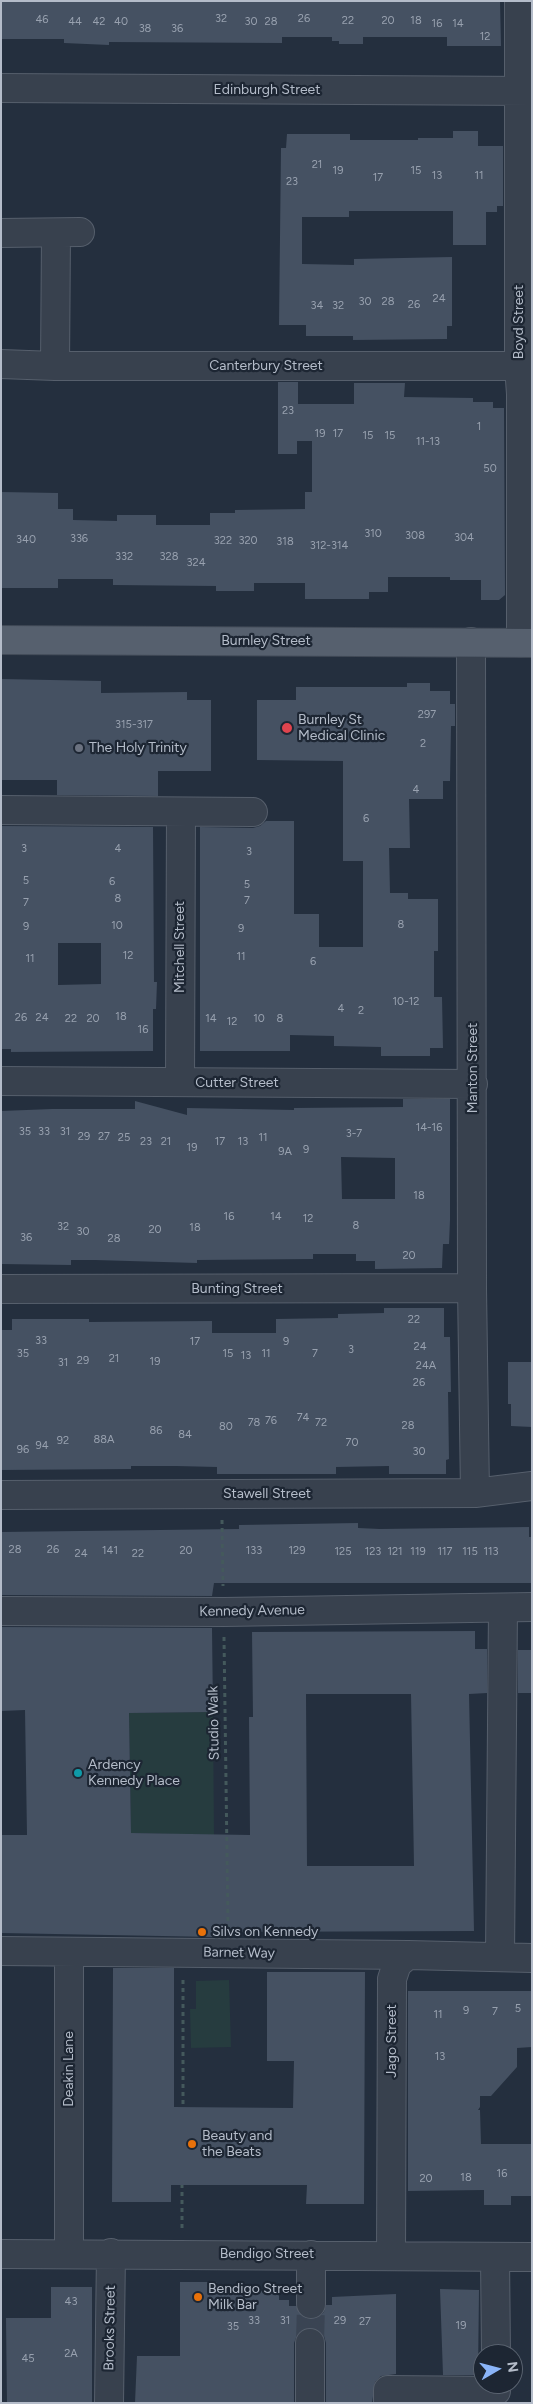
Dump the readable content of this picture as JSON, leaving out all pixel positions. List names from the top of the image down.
{
  "streets": {
    "main road": ["Burnley Street"],
    "street": [
      "Edinburgh Street",
      "Boyd Street",
      "Canterbury Street",
      "Mitchell Street",
      "Manton Street",
      "Cutter Street",
      "Bunting Street",
      "Stawell Street",
      "Kennedy Avenue",
      "Barnet Way",
      "Jago Street",
      "Deakin Lane",
      "Bendigo Street",
      "Brooks Street"
    ],
    "path": ["Studio Walk"]
  },
  "crossings": [
    ["Edinburgh Street", "Boyd Street"],
    ["Boyd Street", "Canterbury Street"],
    ["Boyd Street", "Burnley Street"],
    ["Burnley Street", "Manton Street"],
    ["Mitchell Street", "Cutter Street"],
    ["Manton Street", "Cutter Street"],
    ["Manton Street", "Bunting Street"],
    ["Manton Street", "Stawell Street"],
    ["Stawell Street", "Studio Walk"],
    ["Kennedy Avenue", "Studio Walk"],
    ["Studio Walk", "Barnet Way"],
    ["Barnet Way", "Jago Street"],
    ["Barnet Way", "Deakin Lane"],
    ["Jago Street", "Bendigo Street"],
    ["Deakin Lane", "Bendigo Street"],
    ["Bendigo Street", "Brooks Street"]
  ],
  "places": [
    "Burnley St Medical Clinic",
    "The Holy Trinity",
    "Ardency Kennedy Place",
    "Silvs on Kennedy",
    "Beauty and the Beats",
    "Bendigo Street Milk Bar"
  ],
  "house_numbers": [
    "32",
    "26",
    "46",
    "22",
    "20",
    "18",
    "44",
    "42",
    "40",
    "30",
    "28",
    "16",
    "14",
    "38",
    "36",
    "12",
    "21",
    "19",
    "15",
    "13",
    "11",
    "17",
    "23",
    "24",
    "30",
    "28",
    "26",
    "34",
    "32",
    "23",
    "1",
    "19",
    "17",
    "15",
    "15",
    "11-13",
    "50",
    "310",
    "308",
    "304",
    "336",
    "340",
    "322",
    "320",
    "318",
    "312-314",
    "332",
    "328",
    "324",
    "297",
    "315-317",
    "2",
    "4",
    "6",
    "3",
    "4",
    "3",
    "5",
    "6",
    "5",
    "8",
    "7",
    "7",
    "8",
    "10",
    "9",
    "9",
    "12",
    "11",
    "11",
    "6",
    "10-12",
    "4",
    "2",
    "18",
    "26",
    "24",
    "22",
    "20",
    "14",
    "10",
    "8",
    "12",
    "16",
    "14-16",
    "35",
    "33",
    "31",
    "3-7",
    "29",
    "27",
    "25",
    "11",
    "23",
    "21",
    "17",
    "13",
    "19",
    "9",
    "9A",
    "18",
    "16",
    "14",
    "12",
    "8",
    "32",
    "18",
    "20",
    "30",
    "36",
    "28",
    "20",
    "22",
    "33",
    "17",
    "9",
    "24",
    "3",
    "35",
    "15",
    "11",
    "7",
    "13",
    "21",
    "29",
    "19",
    "31",
    "24A",
    "26",
    "74",
    "76",
    "78",
    "72",
    "28",
    "80",
    "86",
    "84",
    "88A",
    "92",
    "70",
    "94",
    "96",
    "30",
    "28",
    "26",
    "141",
    "20",
    "133",
    "129",
    "125",
    "123",
    "121",
    "119",
    "117",
    "115",
    "113",
    "24",
    "22",
    "5",
    "9",
    "7",
    "11",
    "13",
    "16",
    "18",
    "20",
    "43",
    "33",
    "31",
    "29",
    "27",
    "19",
    "35",
    "2A",
    "45"
  ],
  "north": "right"
}
